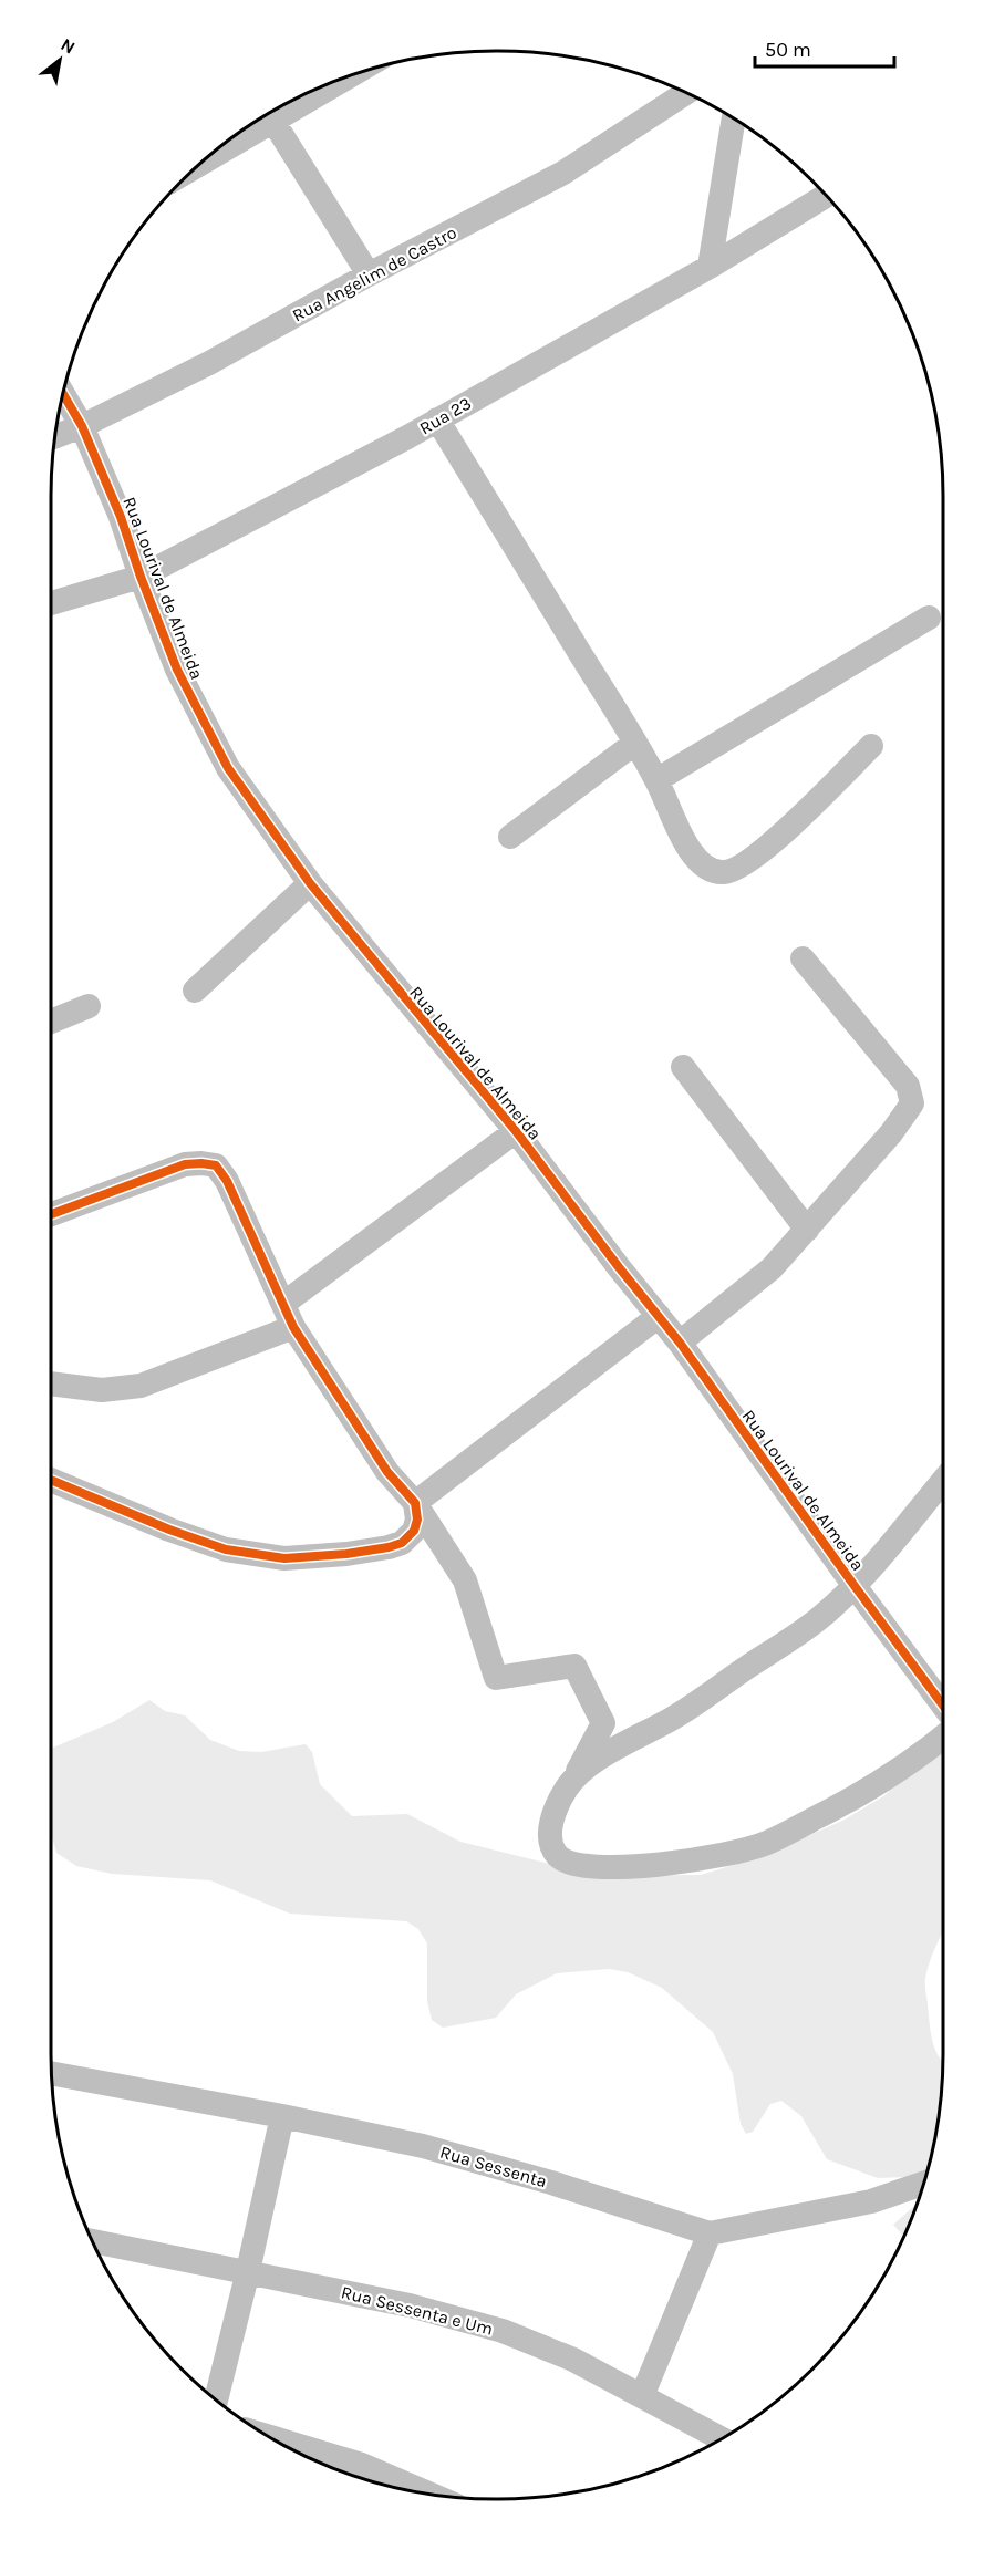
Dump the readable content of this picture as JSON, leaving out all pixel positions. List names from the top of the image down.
{
  "streets": {
    "street": [
      "Rua Angelim de Castro",
      "Rua 23",
      "Rua Lourival de Almeida",
      "Rua Sessenta",
      "Rua Sessenta e Um"
    ]
  },
  "crossings": [
    ["Rua Angelim de Castro", "Rua Lourival de Almeida"],
    ["Rua 23", "Rua Lourival de Almeida"]
  ],
  "scale_bar": "50 m",
  "north": "top right"
}
